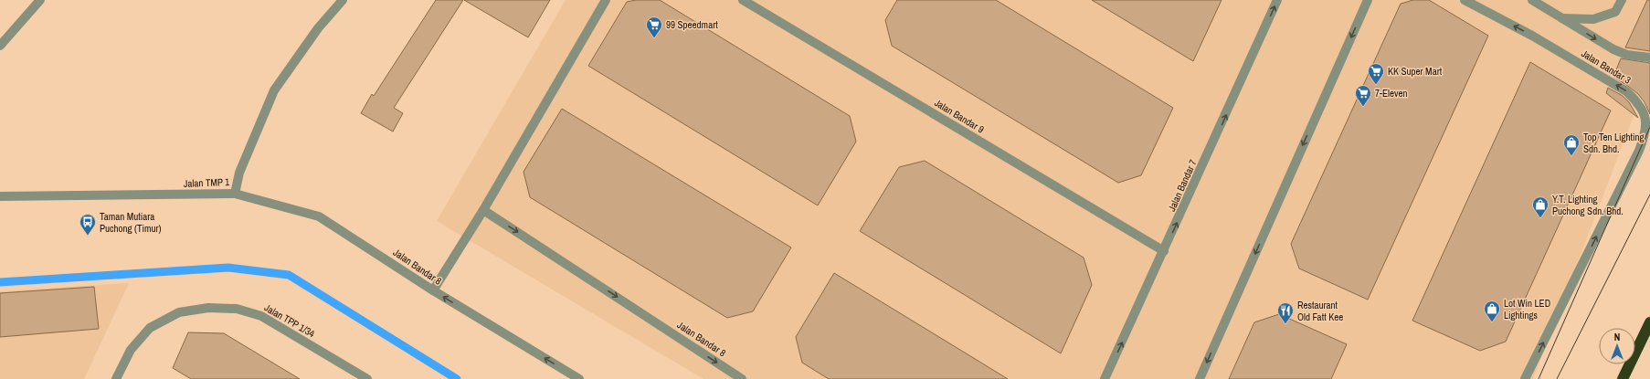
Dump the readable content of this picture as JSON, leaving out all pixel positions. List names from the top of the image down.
{
  "streets": {
    "street": [
      "Jalan Bandar 3",
      "Jalan Bandar 9",
      "Jalan TMP 1",
      "Jalan Bandar 7",
      "Jalan Bandar 8",
      "Jalan TPP 1/34"
    ]
  },
  "crossings": [
    ["Jalan Bandar 9", "Jalan Bandar 7"],
    ["Jalan TMP 1", "Jalan Bandar 8"]
  ],
  "one_way": ["Jalan Bandar 7"],
  "places": {
    "supermarket": ["99 Speedmart", "KK Super Mart", "7-Eleven"],
    "shop": ["Top Ten Lighting Sdn. Bhd.", "Y.T. Lighting Puchong Sdn. Bhd.", "Lot Win LED Lightings"],
    "bus stop": ["Taman Mutiara Puchong (Timur)"],
    "restaurant": ["Restaurant Old Fatt Kee"]
  },
  "north": "top"
}
